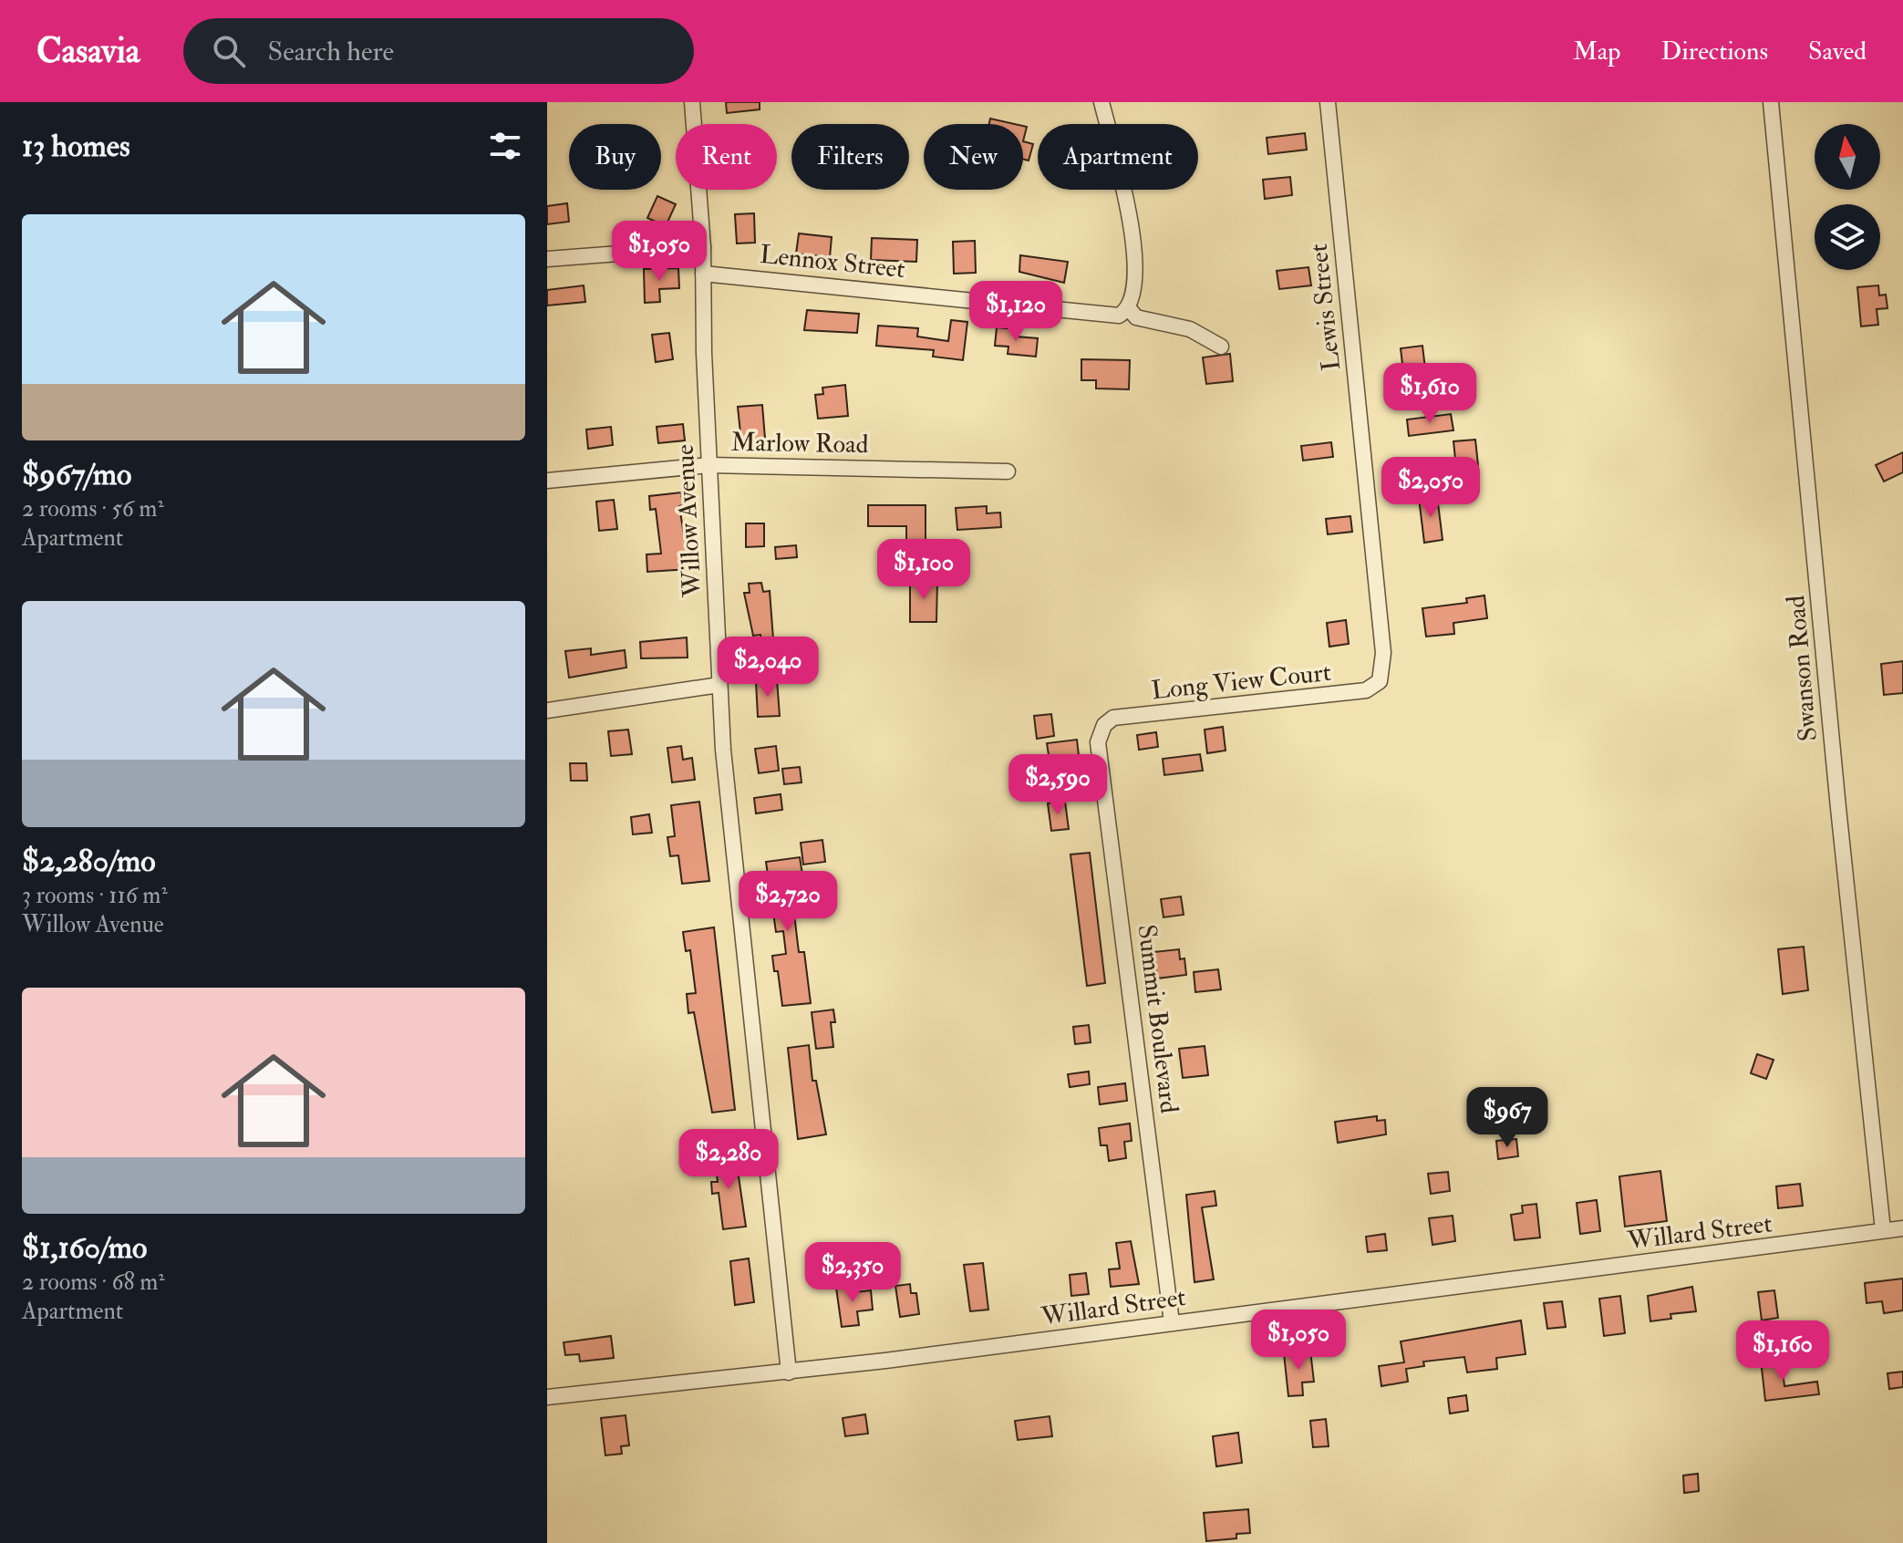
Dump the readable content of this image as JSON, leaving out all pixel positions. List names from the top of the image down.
{
  "streets": {
    "street": [
      "Lennox Street",
      "Lewis Street",
      "Marlow Road",
      "Willow Avenue",
      "Swanson Road",
      "Long View Court",
      "Summit Boulevard",
      "Willard Street"
    ]
  },
  "crossings": [
    ["Lennox Street", "Willow Avenue"],
    ["Lewis Street", "Long View Court"],
    ["Marlow Road", "Willow Avenue"],
    ["Willow Avenue", "Willard Street"],
    ["Swanson Road", "Willard Street"],
    ["Long View Court", "Summit Boulevard"],
    ["Summit Boulevard", "Willard Street"]
  ],
  "north": "top",
  "page": {
    "header": "Casavia",
    "search": "Search here",
    "nav": ["Map", "Directions", "Saved"],
    "heading": "13 homes",
    "chip": [
      "Buy",
      "Rent",
      "Filters",
      "New",
      "Apartment"
    ],
    "list": [
      {
        "name": "$967/mo",
        "note": "2 rooms · 56 m² · Apartment"
      },
      {
        "name": "$2,280/mo",
        "note": "3 rooms · 116 m² · Willow Avenue"
      },
      {
        "name": "$1,160/mo",
        "note": "2 rooms · 68 m² · Apartment"
      }
    ],
    "price": [
      "$1,050",
      "$1,120",
      "$1,610",
      "$2,050",
      "$1,100",
      "$2,040",
      "$2,590",
      "$2,720",
      "$967",
      "$2,280",
      "$2,350",
      "$1,050",
      "$1,160"
    ]
  }
}
